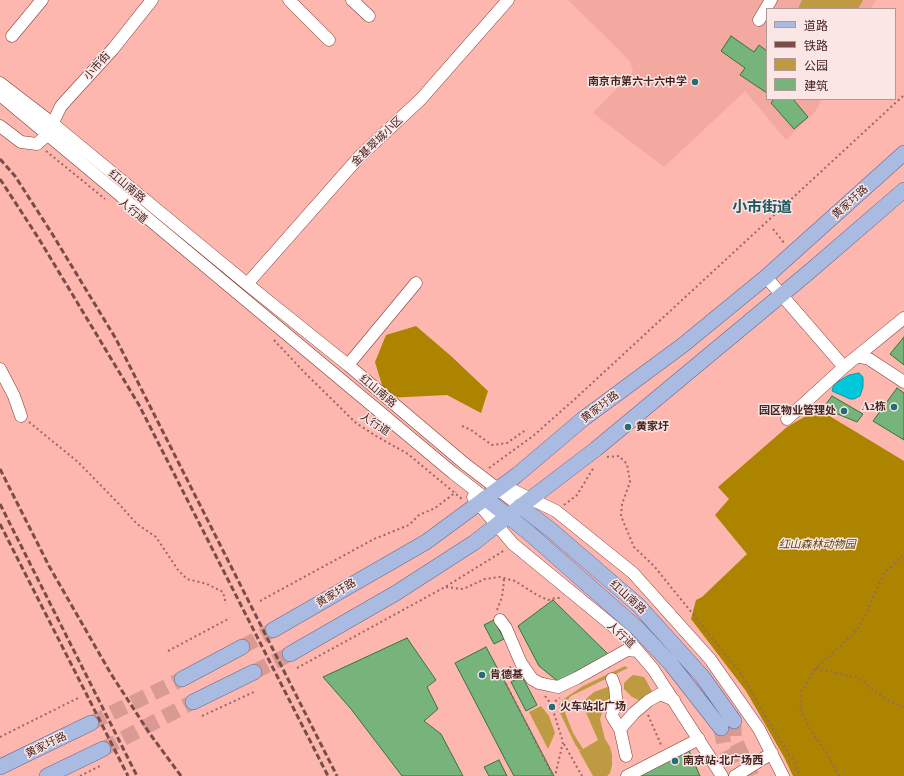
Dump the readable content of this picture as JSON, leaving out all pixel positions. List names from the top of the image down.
{
  "streets": {
    "main road": ["红山南路", "黄家圩路"],
    "street": ["小市街", "金基翠城小区"],
    "path": ["人行道"]
  },
  "crossings": [
    ["小市街", "红山南路"],
    ["金基翠城小区", "红山南路"],
    ["红山南路", "黄家圩路"],
    ["红山南路", "人行道"],
    ["黄家圩路", "人行道"]
  ],
  "districts": ["小市街道"],
  "parks": ["红山森林动物园"],
  "places": [
    "南京市第六十六中学",
    "A2栋",
    "园区物业管理处",
    "黄家圩",
    "肯德基",
    "火车站北广场",
    "南京站·北广场西"
  ],
  "legend": [
    "道路",
    "铁路",
    "公园",
    "建筑"
  ]
}
